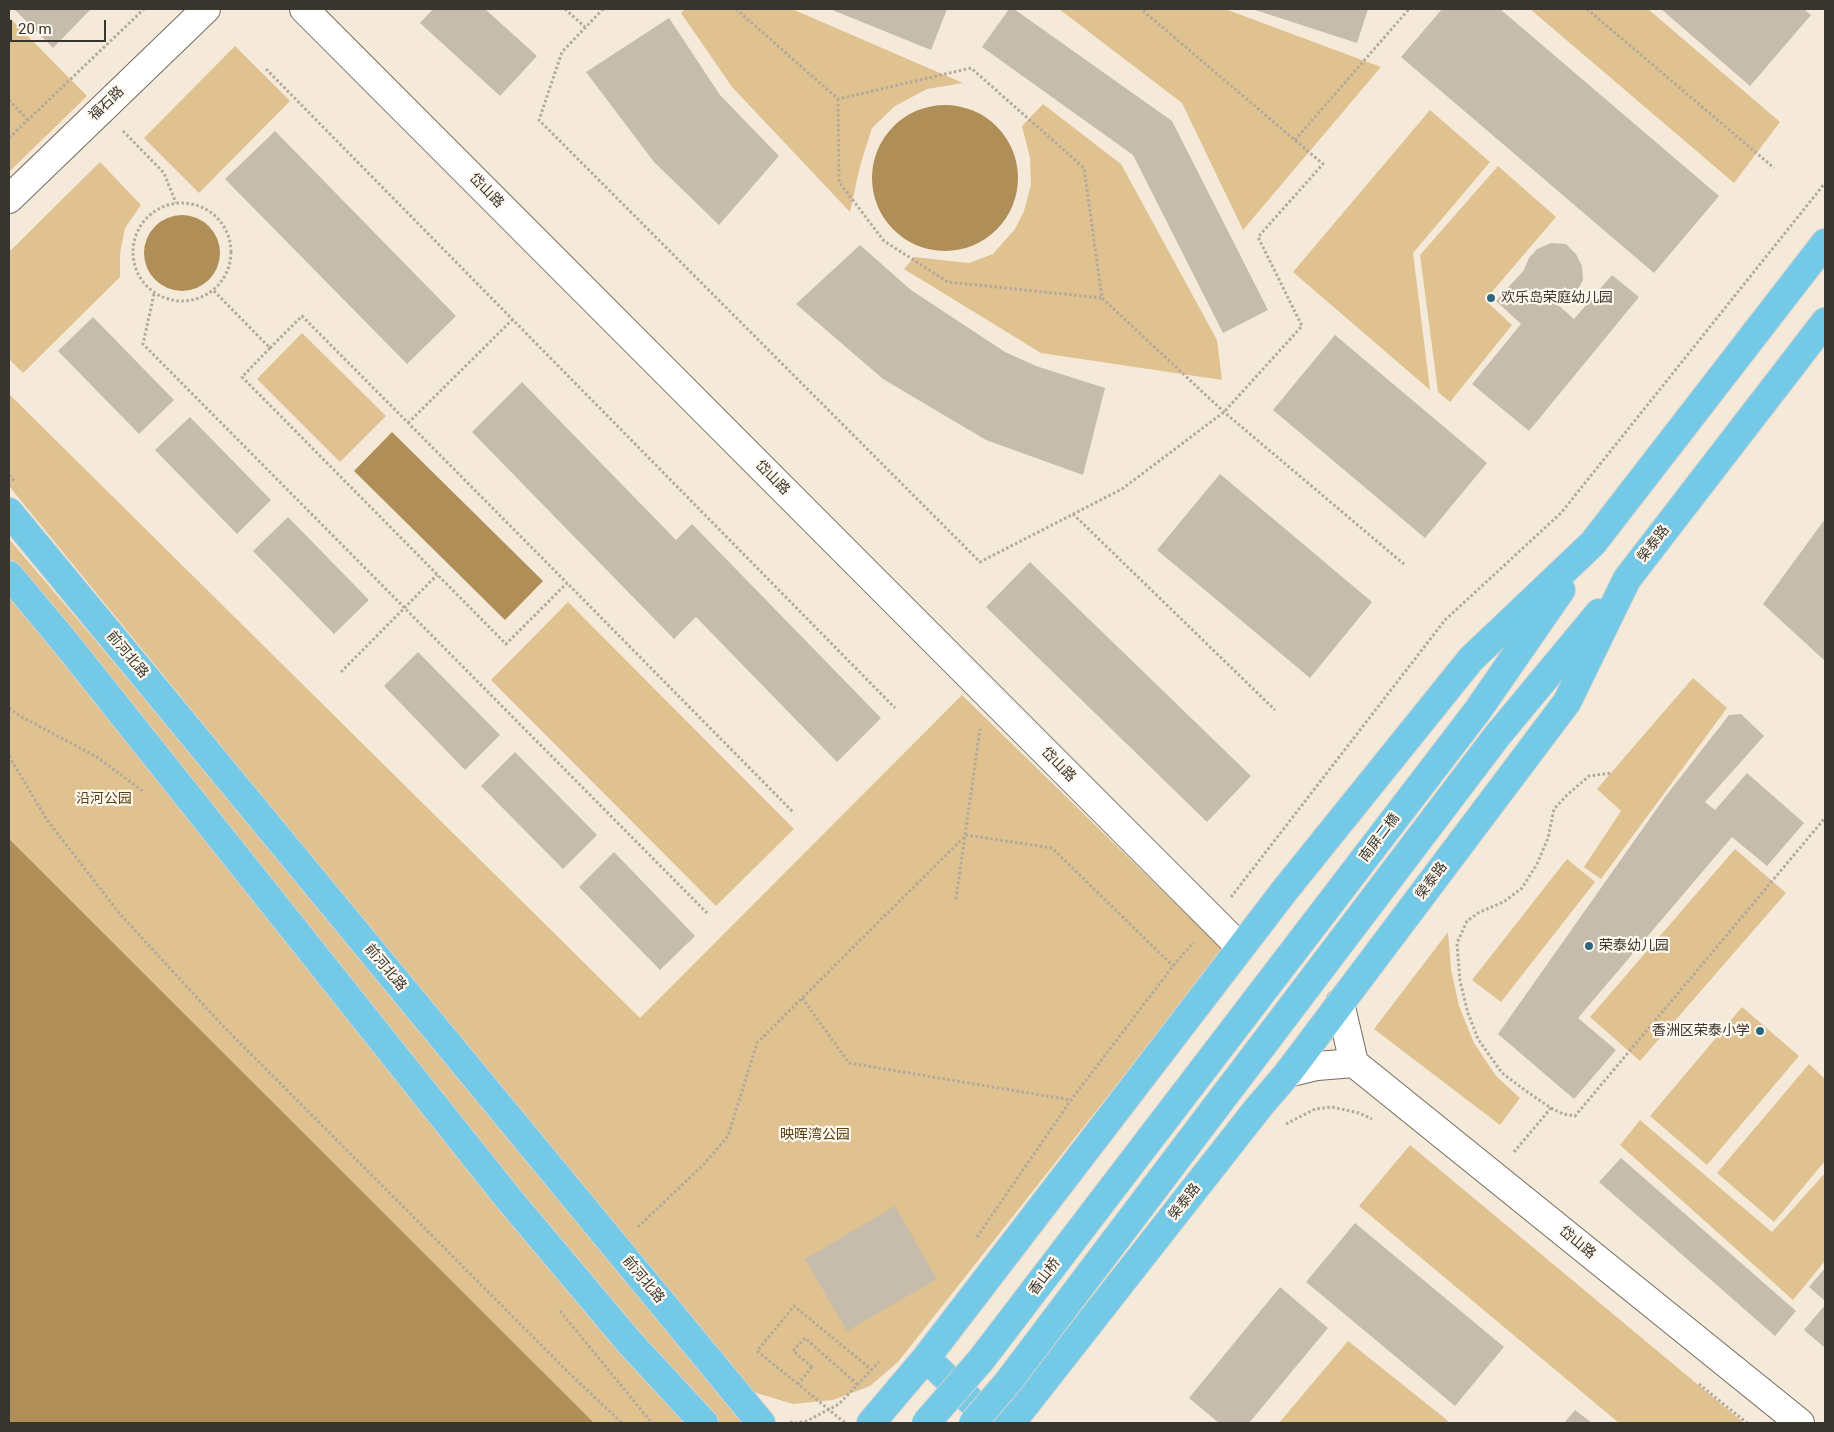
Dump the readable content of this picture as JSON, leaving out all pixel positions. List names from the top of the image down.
{
  "streets": {
    "main road": [
      "榮泰路",
      "前河北路",
      "南屏二橋",
      "香山桥"
    ],
    "street": ["福石路", "岱山路"]
  },
  "crossings": [
    ["南屏二橋", "香山桥"]
  ],
  "parks": ["沿河公园", "映晖湾公园"],
  "places": ["欢乐岛荣庭幼儿园", "荣泰幼儿园", "香洲区荣泰小学"],
  "scale_bar": "20 m"
}
